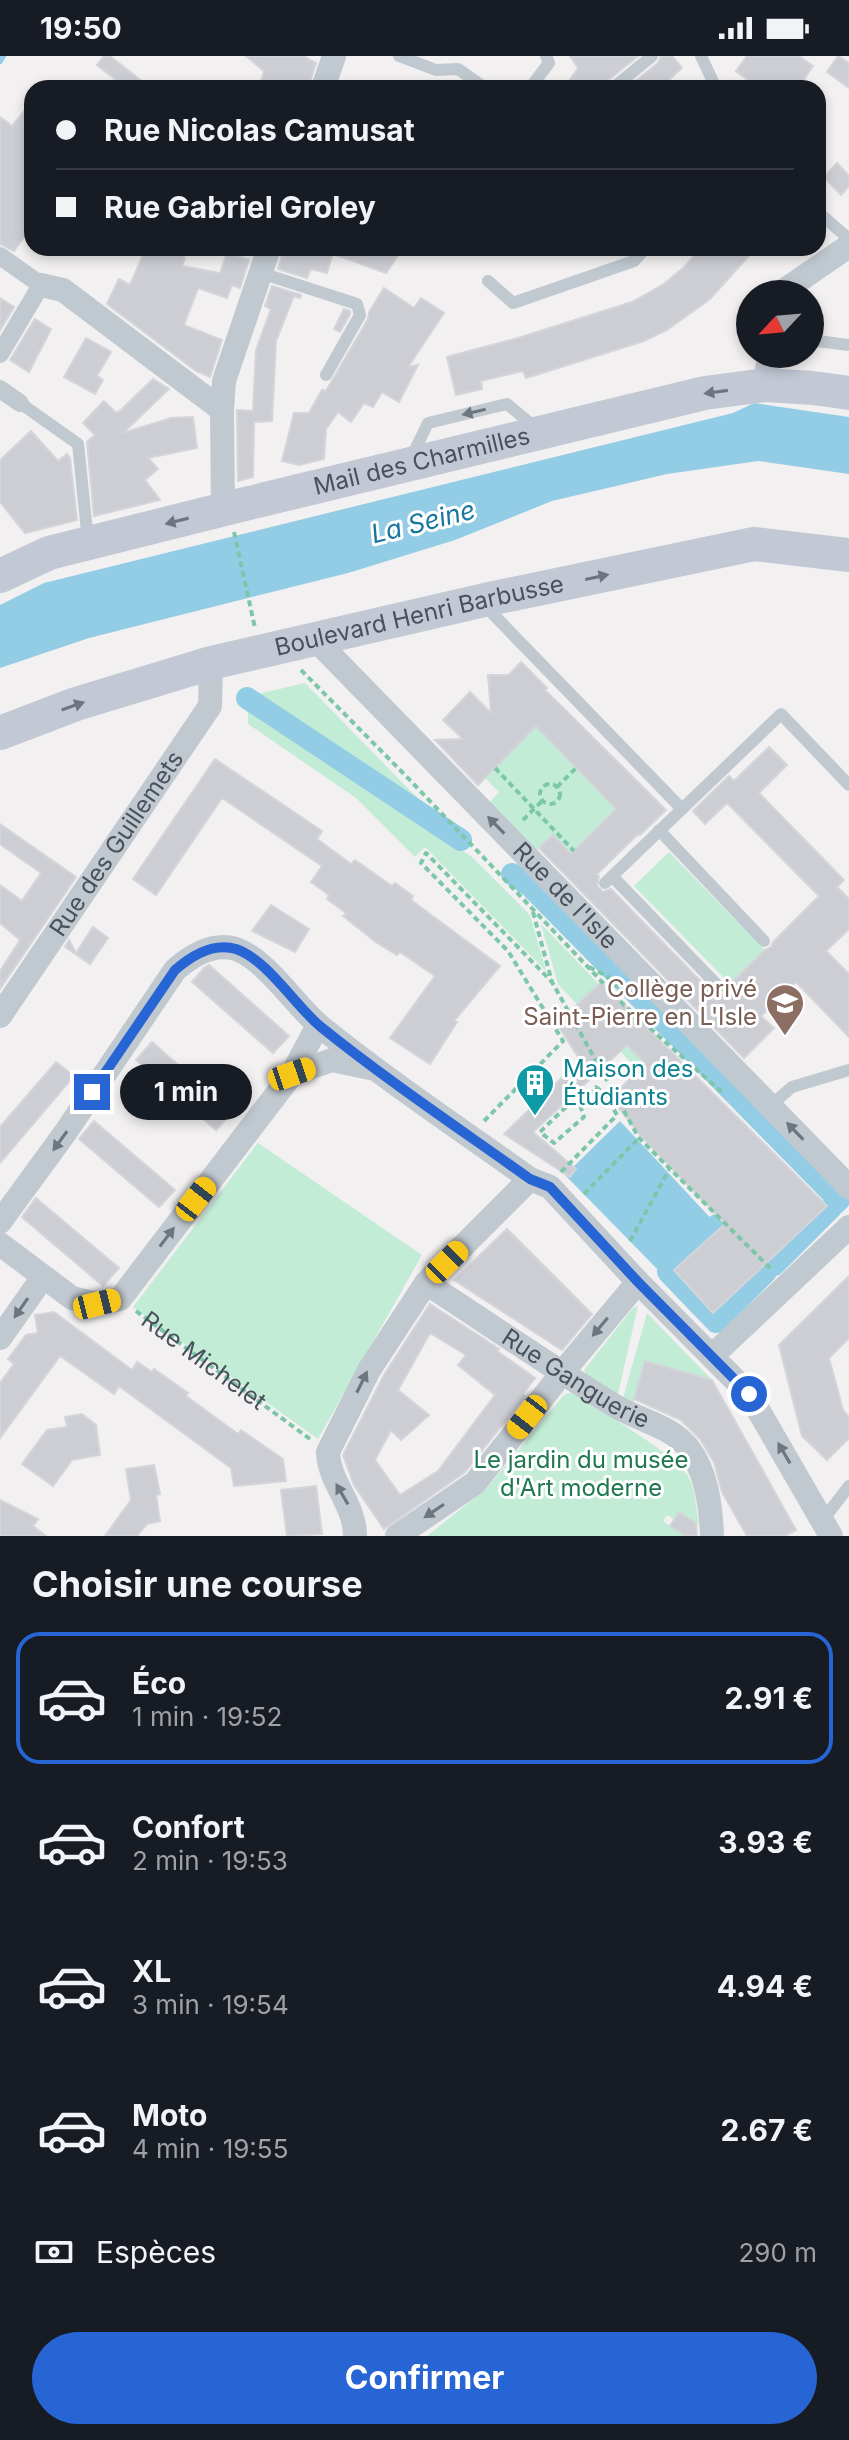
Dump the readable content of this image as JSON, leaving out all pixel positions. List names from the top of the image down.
{
  "streets": {
    "main road": ["Mail des Charmilles", "Boulevard Henri Barbusse"],
    "street": [
      "Rue des Guillemets",
      "Rue de l'Isle",
      "Rue Michelet",
      "Rue Ganguerie"
    ]
  },
  "crossings": [
    ["Boulevard Henri Barbusse", "Rue des Guillemets"],
    ["Boulevard Henri Barbusse", "Rue de l'Isle"]
  ],
  "one_way": ["Mail des Charmilles", "Boulevard Henri Barbusse", "Rue de l'Isle"],
  "water": ["La Seine"],
  "parks": ["Le jardin du musée d'Art moderne"],
  "places": {
    "school or university": ["Collège privé Saint-Pierre en L'Isle"],
    "building": ["Maison des Étudiants"]
  },
  "north": "bottom left",
  "page": {
    "status": "19:50",
    "banner": ["Rue Nicolas Camusat", "Rue Gabriel Groley"],
    "bubble": "1 min",
    "heading": "Choisir une course",
    "list": [
      {
        "name": "Éco",
        "note": "1 min · 19:52",
        "value": "2.91 €"
      },
      {
        "name": "Confort",
        "note": "2 min · 19:53",
        "value": "3.93 €"
      },
      {
        "name": "XL",
        "note": "3 min · 19:54",
        "value": "4.94 €"
      },
      {
        "name": "Moto",
        "note": "4 min · 19:55",
        "value": "2.67 €"
      }
    ],
    "pay": ["Espèces", "290 m"],
    "buttons": "Confirmer"
  }
}
